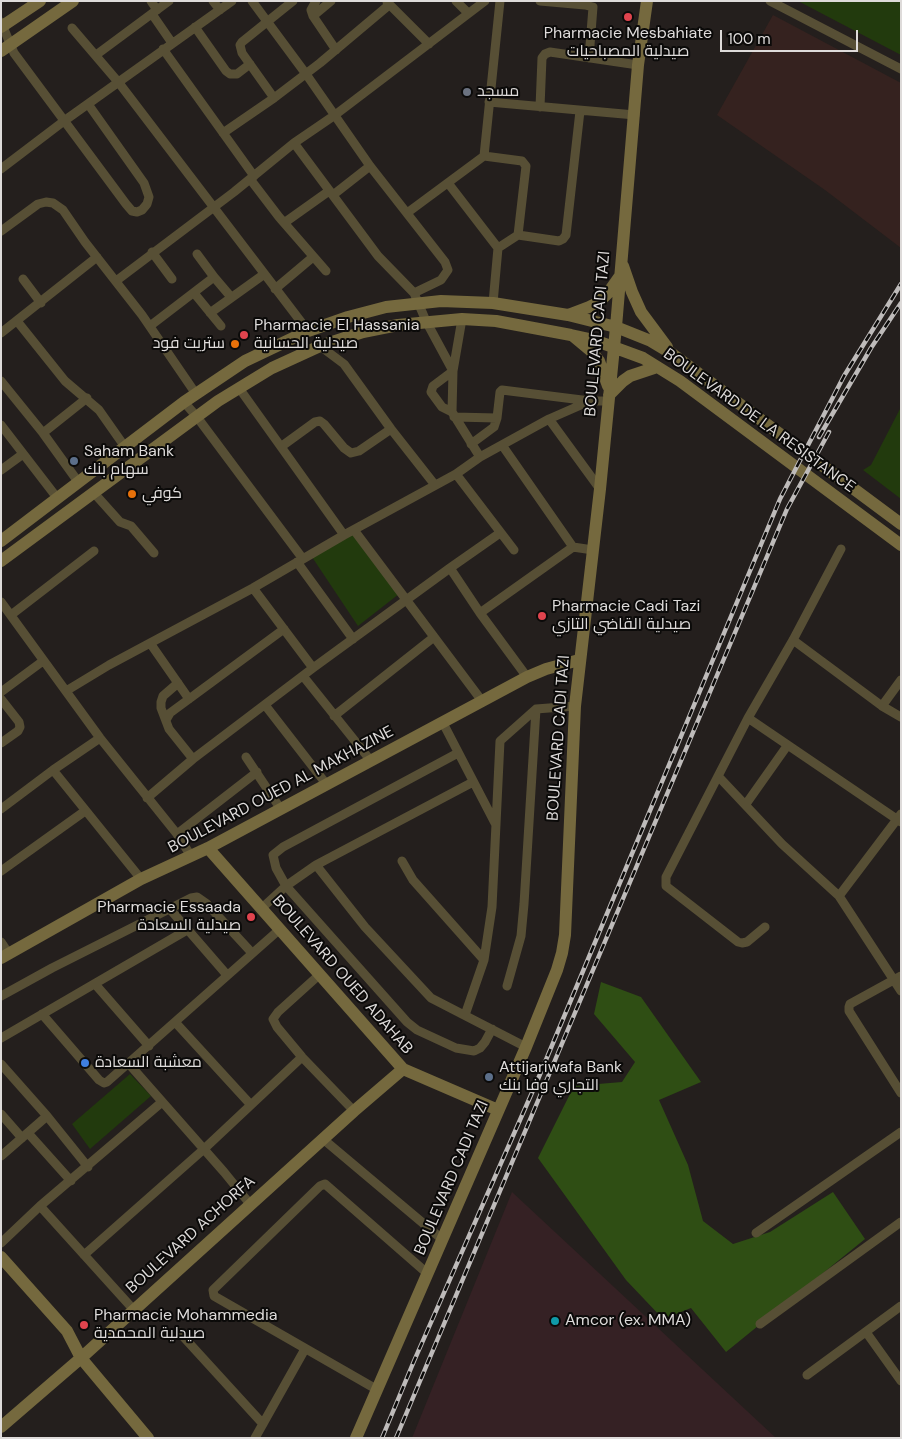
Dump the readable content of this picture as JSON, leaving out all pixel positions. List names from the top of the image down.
{
  "streets": {
    "street": [
      "BOULEVARD CADI TAZI",
      "BOULEVARD DE LA RESISTANCE",
      "BOULEVARD OUED AL MAKHAZINE",
      "BOULEVARD OUED ADAHAB",
      "BOULEVARD ACHORFA"
    ]
  },
  "crossings": [
    ["BOULEVARD CADI TAZI", "BOULEVARD DE LA RESISTANCE"],
    ["BOULEVARD CADI TAZI", "BOULEVARD OUED AL MAKHAZINE"],
    ["BOULEVARD CADI TAZI", "BOULEVARD OUED ADAHAB"],
    ["BOULEVARD OUED AL MAKHAZINE", "BOULEVARD OUED ADAHAB"],
    ["BOULEVARD OUED ADAHAB", "BOULEVARD ACHORFA"]
  ],
  "places": [
    "Pharmacie Mesbahiate صيدلية المصباحيات",
    "مسجد",
    "Pharmacie El Hassania صيدلية الحسانية",
    "ستريت فود",
    "Saham Bank سهام بنك",
    "كوفي",
    "Pharmacie Cadi Tazi صيدلية القاضي التازي",
    "Pharmacie Essaada صيدلية السعادة",
    "معشبة السعادة",
    "Attijariwafa Bank التجاري وفا بنك",
    "Amcor (ex. MMA)",
    "Pharmacie Mohammedia صيدلية المحمدية"
  ],
  "scale_bar": "100 m"
}
